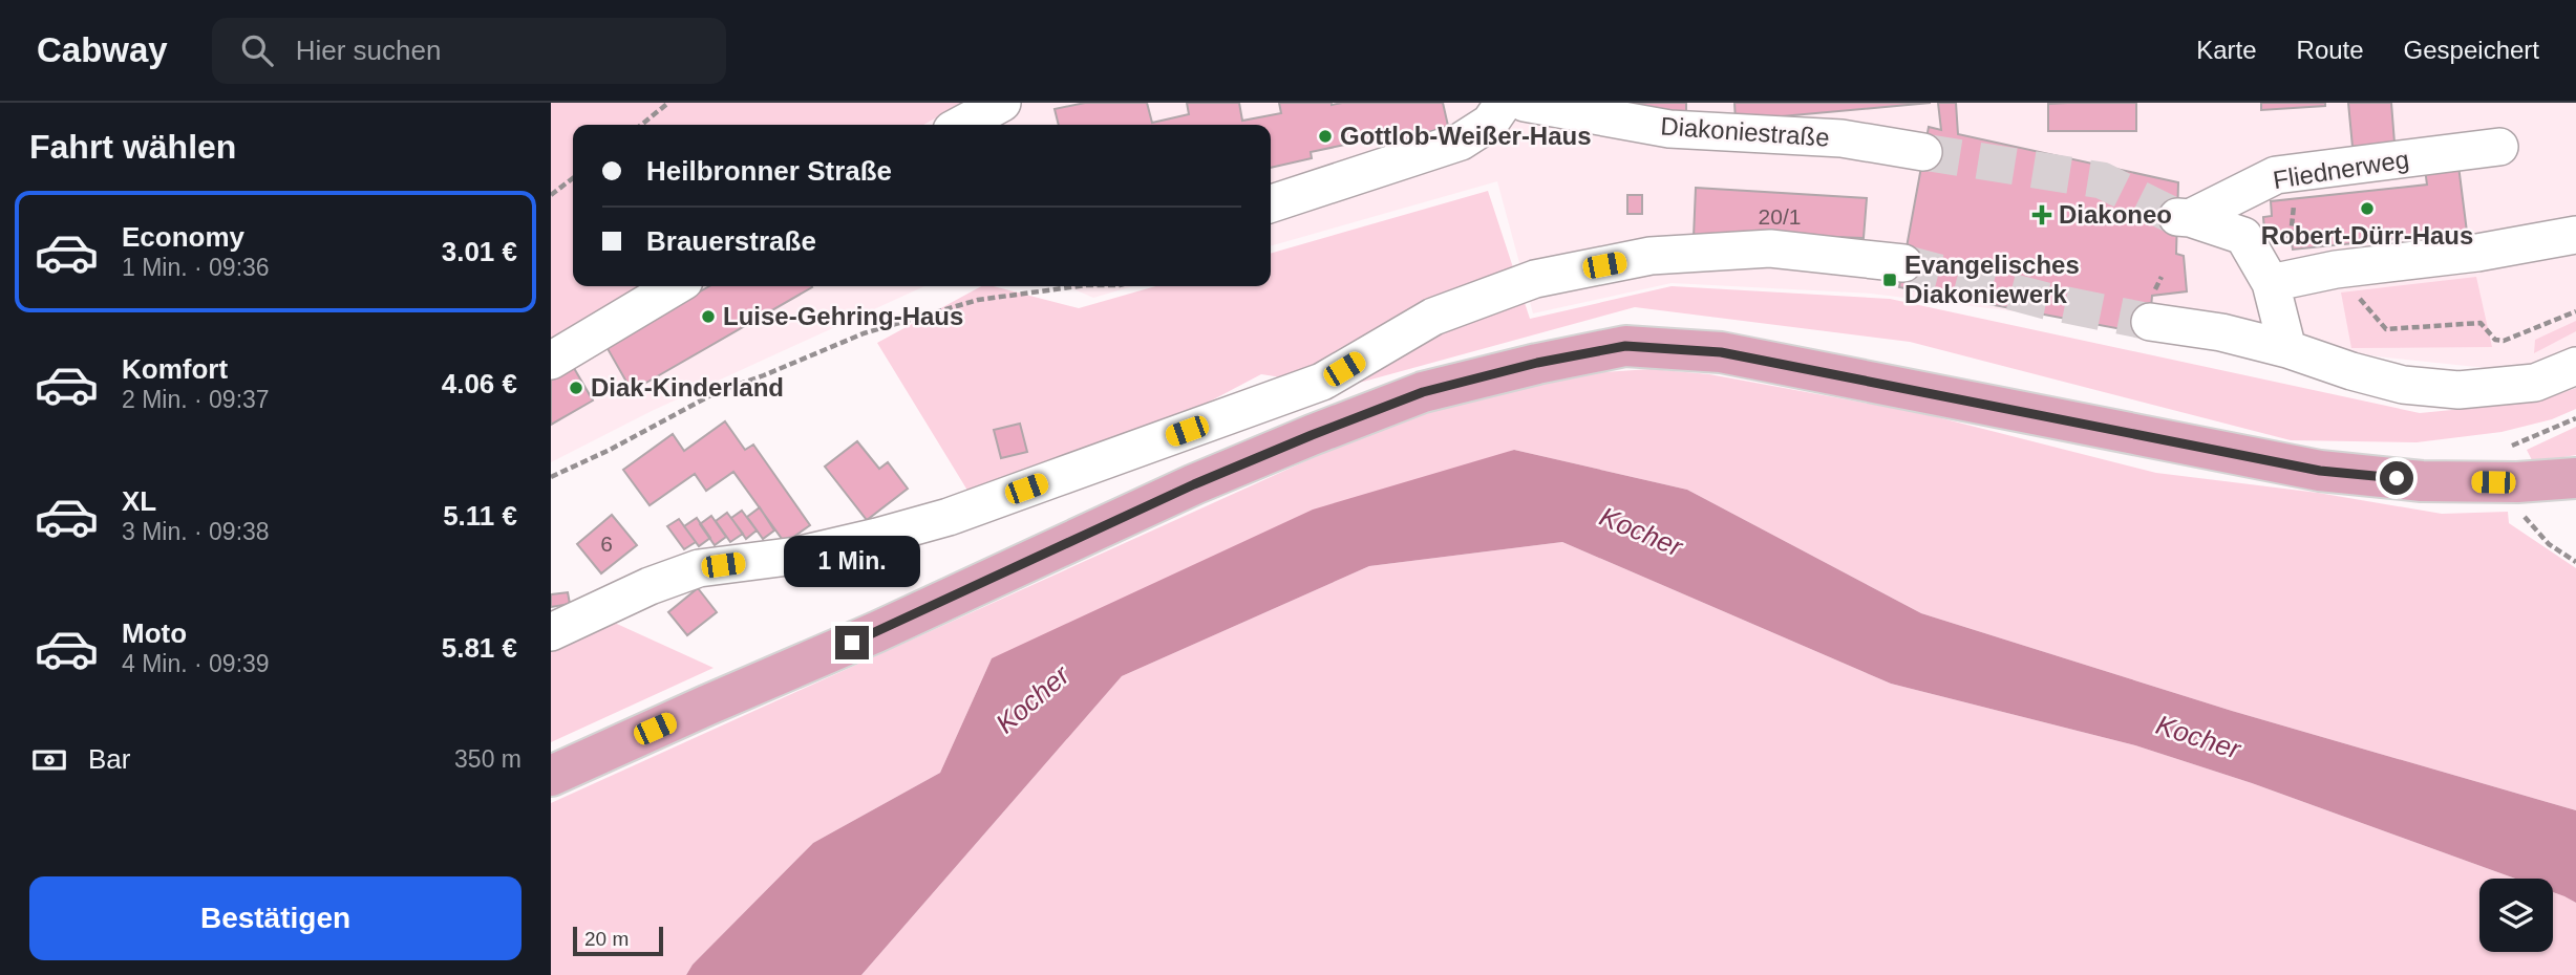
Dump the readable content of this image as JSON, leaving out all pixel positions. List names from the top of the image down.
{
  "streets": {
    "street": ["Diakoniestraße", "Fliednerweg"]
  },
  "water": ["Kocher"],
  "places": {
    "other": [
      "Gottlob-Weißer-Haus",
      "Robert-Dürr-Haus",
      "Luise-Gehring-Haus",
      "Diak-Kinderland"
    ],
    "health": ["Diakoneo"],
    "transit": ["Evangelisches Diakoniewerk"]
  },
  "house_numbers": ["20/1", "6"],
  "scale_bar": "20 m",
  "page": {
    "header": "Cabway",
    "search": "Hier suchen",
    "nav": ["Karte", "Route", "Gespeichert"],
    "heading": "Fahrt wählen",
    "banner": ["Heilbronner Straße", "Brauerstraße"],
    "list": [
      {
        "name": "Economy",
        "note": "1 Min. · 09:36",
        "value": "3.01 €"
      },
      {
        "name": "Komfort",
        "note": "2 Min. · 09:37",
        "value": "4.06 €"
      },
      {
        "name": "XL",
        "note": "3 Min. · 09:38",
        "value": "5.11 €"
      },
      {
        "name": "Moto",
        "note": "4 Min. · 09:39",
        "value": "5.81 €"
      }
    ],
    "bubble": "1 Min.",
    "pay": ["Bar", "350 m"],
    "buttons": "Bestätigen",
    "scale": "20 m"
  }
}
